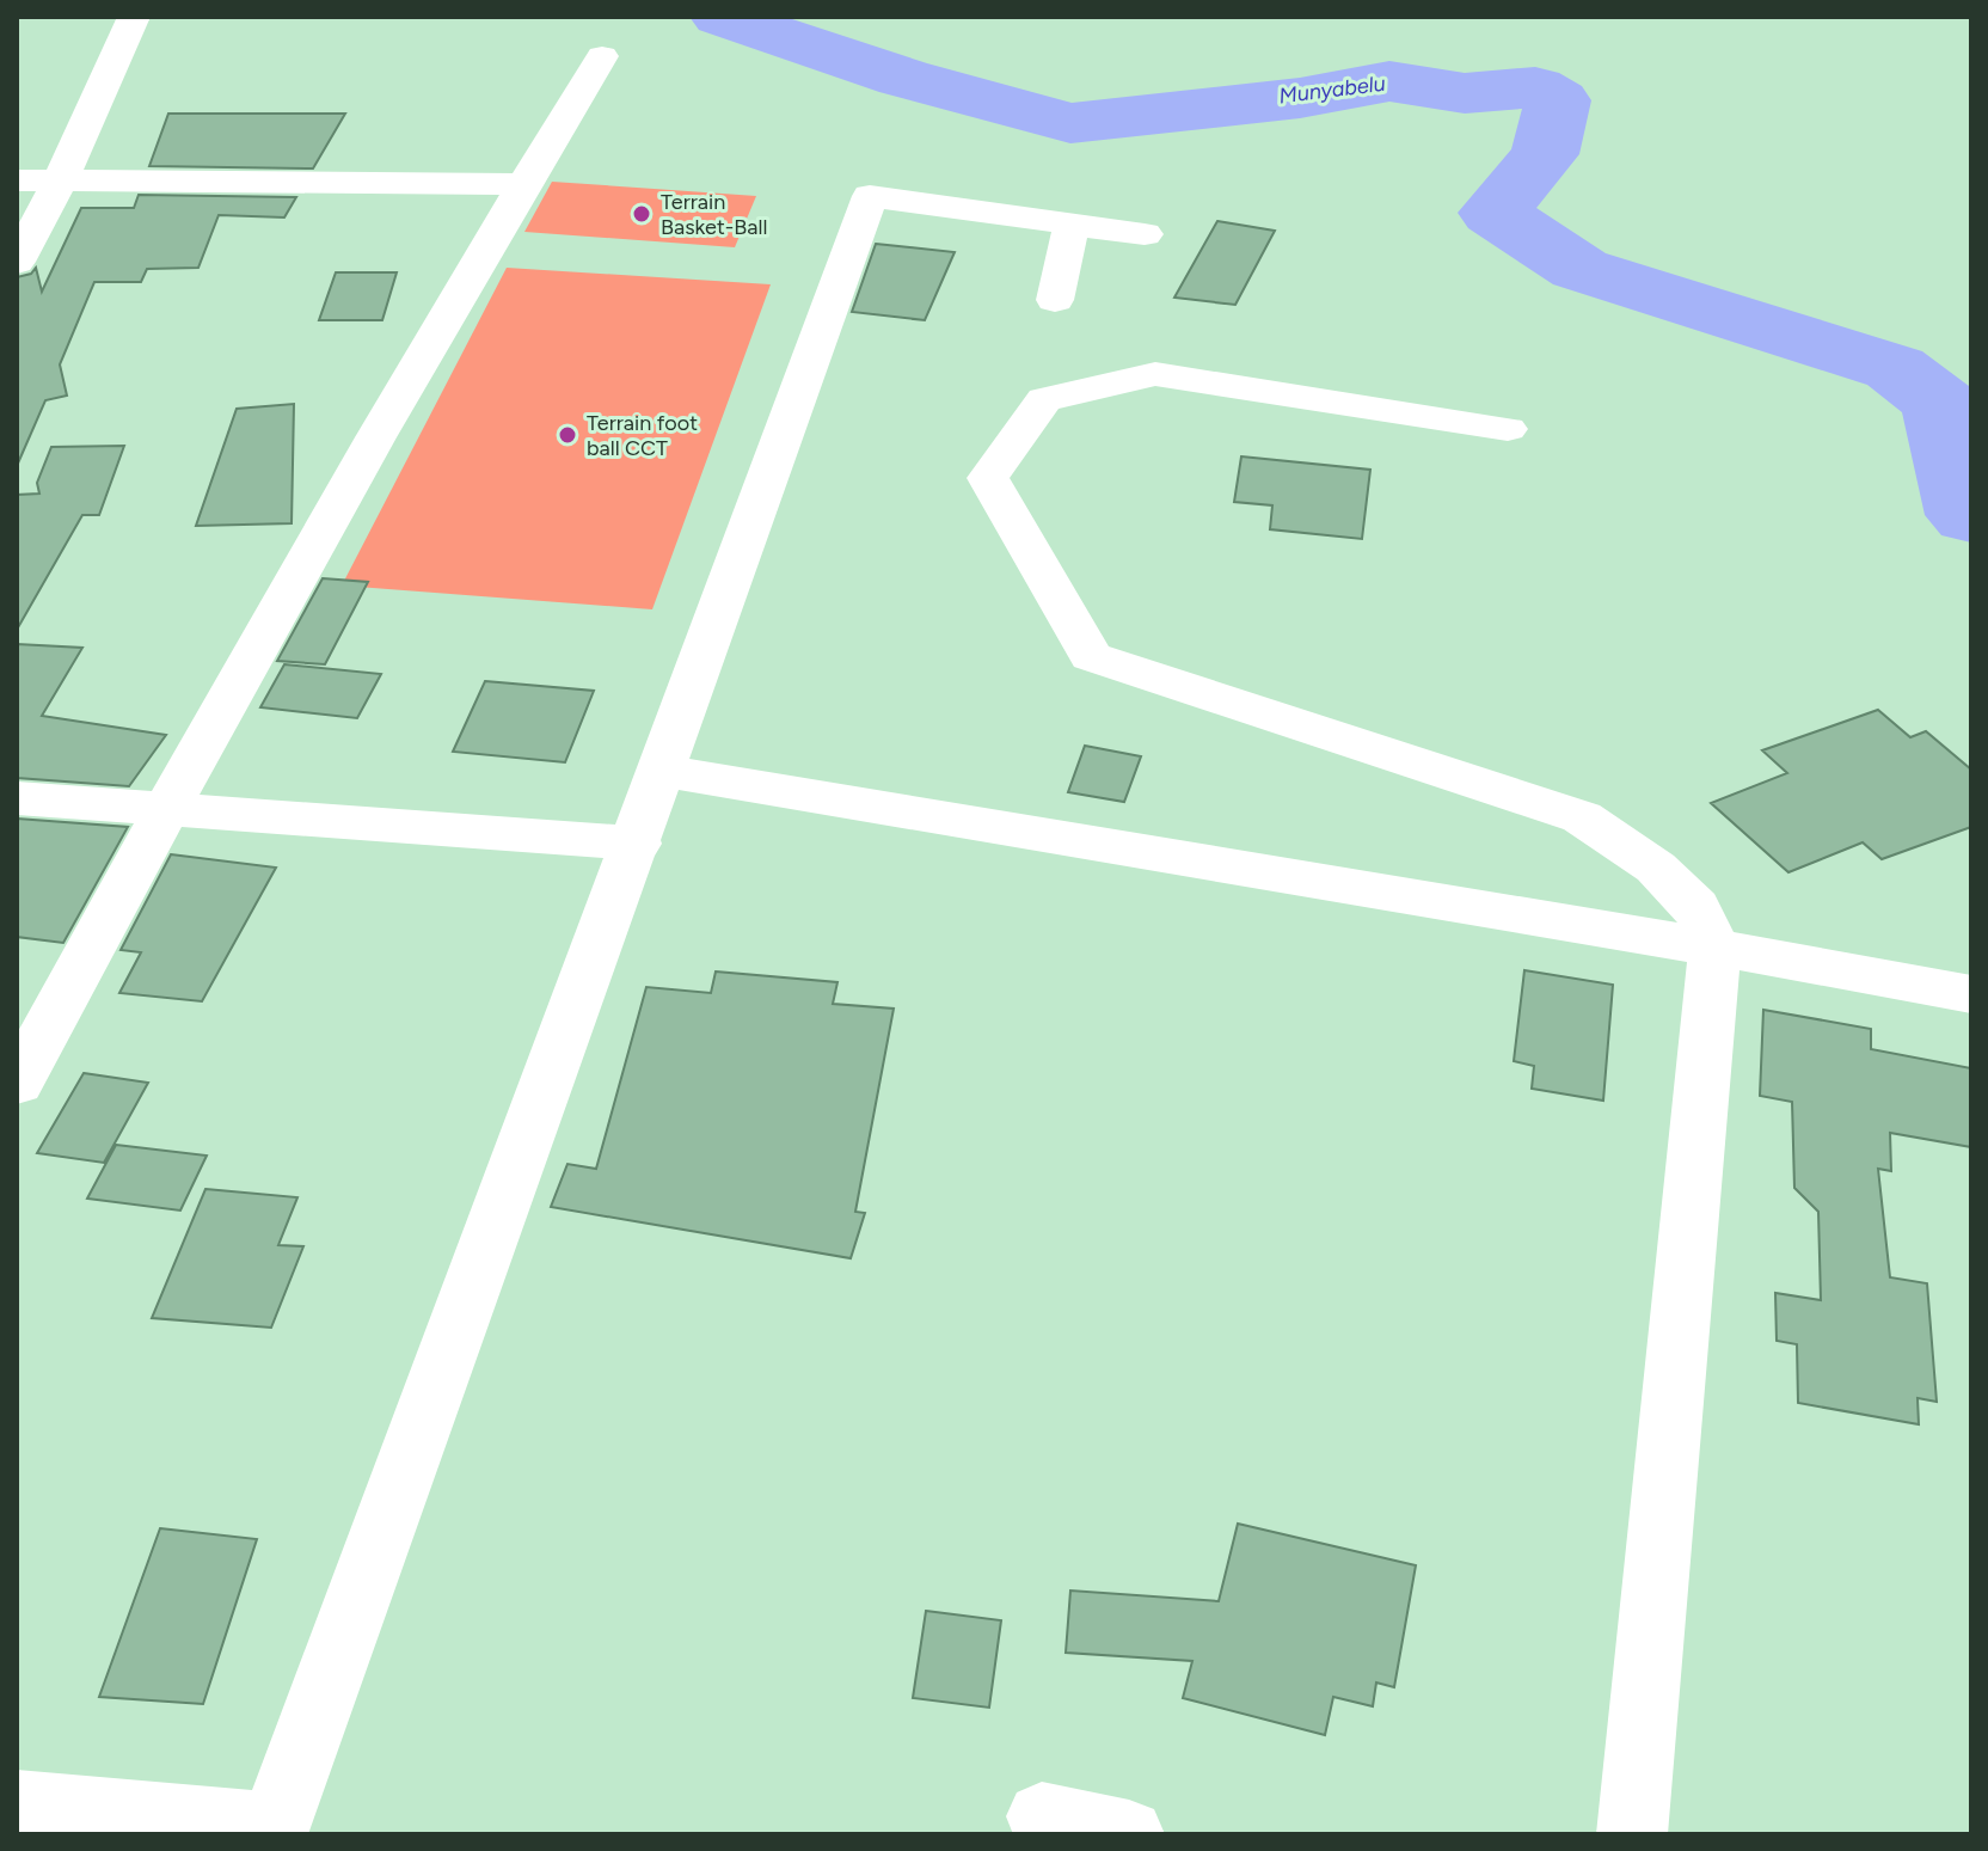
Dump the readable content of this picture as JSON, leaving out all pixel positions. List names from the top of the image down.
{
  "water": ["Munyabelu"],
  "places": ["Terrain Basket-Ball", "Terrain foot ball CCT"]
}
